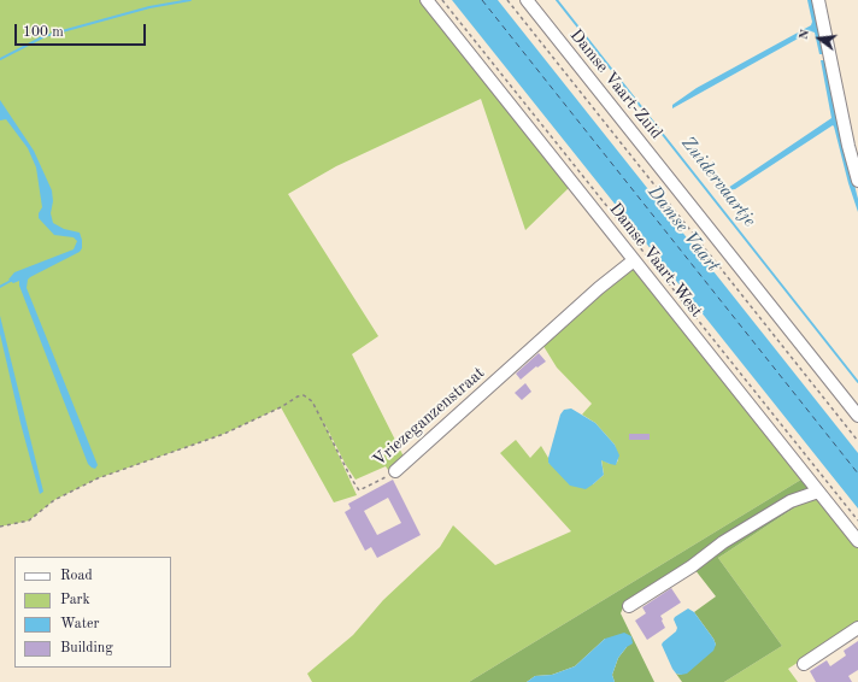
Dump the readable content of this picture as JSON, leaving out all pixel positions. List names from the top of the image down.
{
  "streets": {
    "street": ["Damse Vaart-Zuid", "Damse Vaart-West", "Vriezeganzenstraat"]
  },
  "crossings": [
    ["Damse Vaart-West", "Vriezeganzenstraat"]
  ],
  "water": ["Zuidervaartje", "Damse Vaart"],
  "legend": [
    "Road",
    "Park",
    "Water",
    "Building"
  ],
  "scale_bar": "100 m",
  "north": "left"
}
